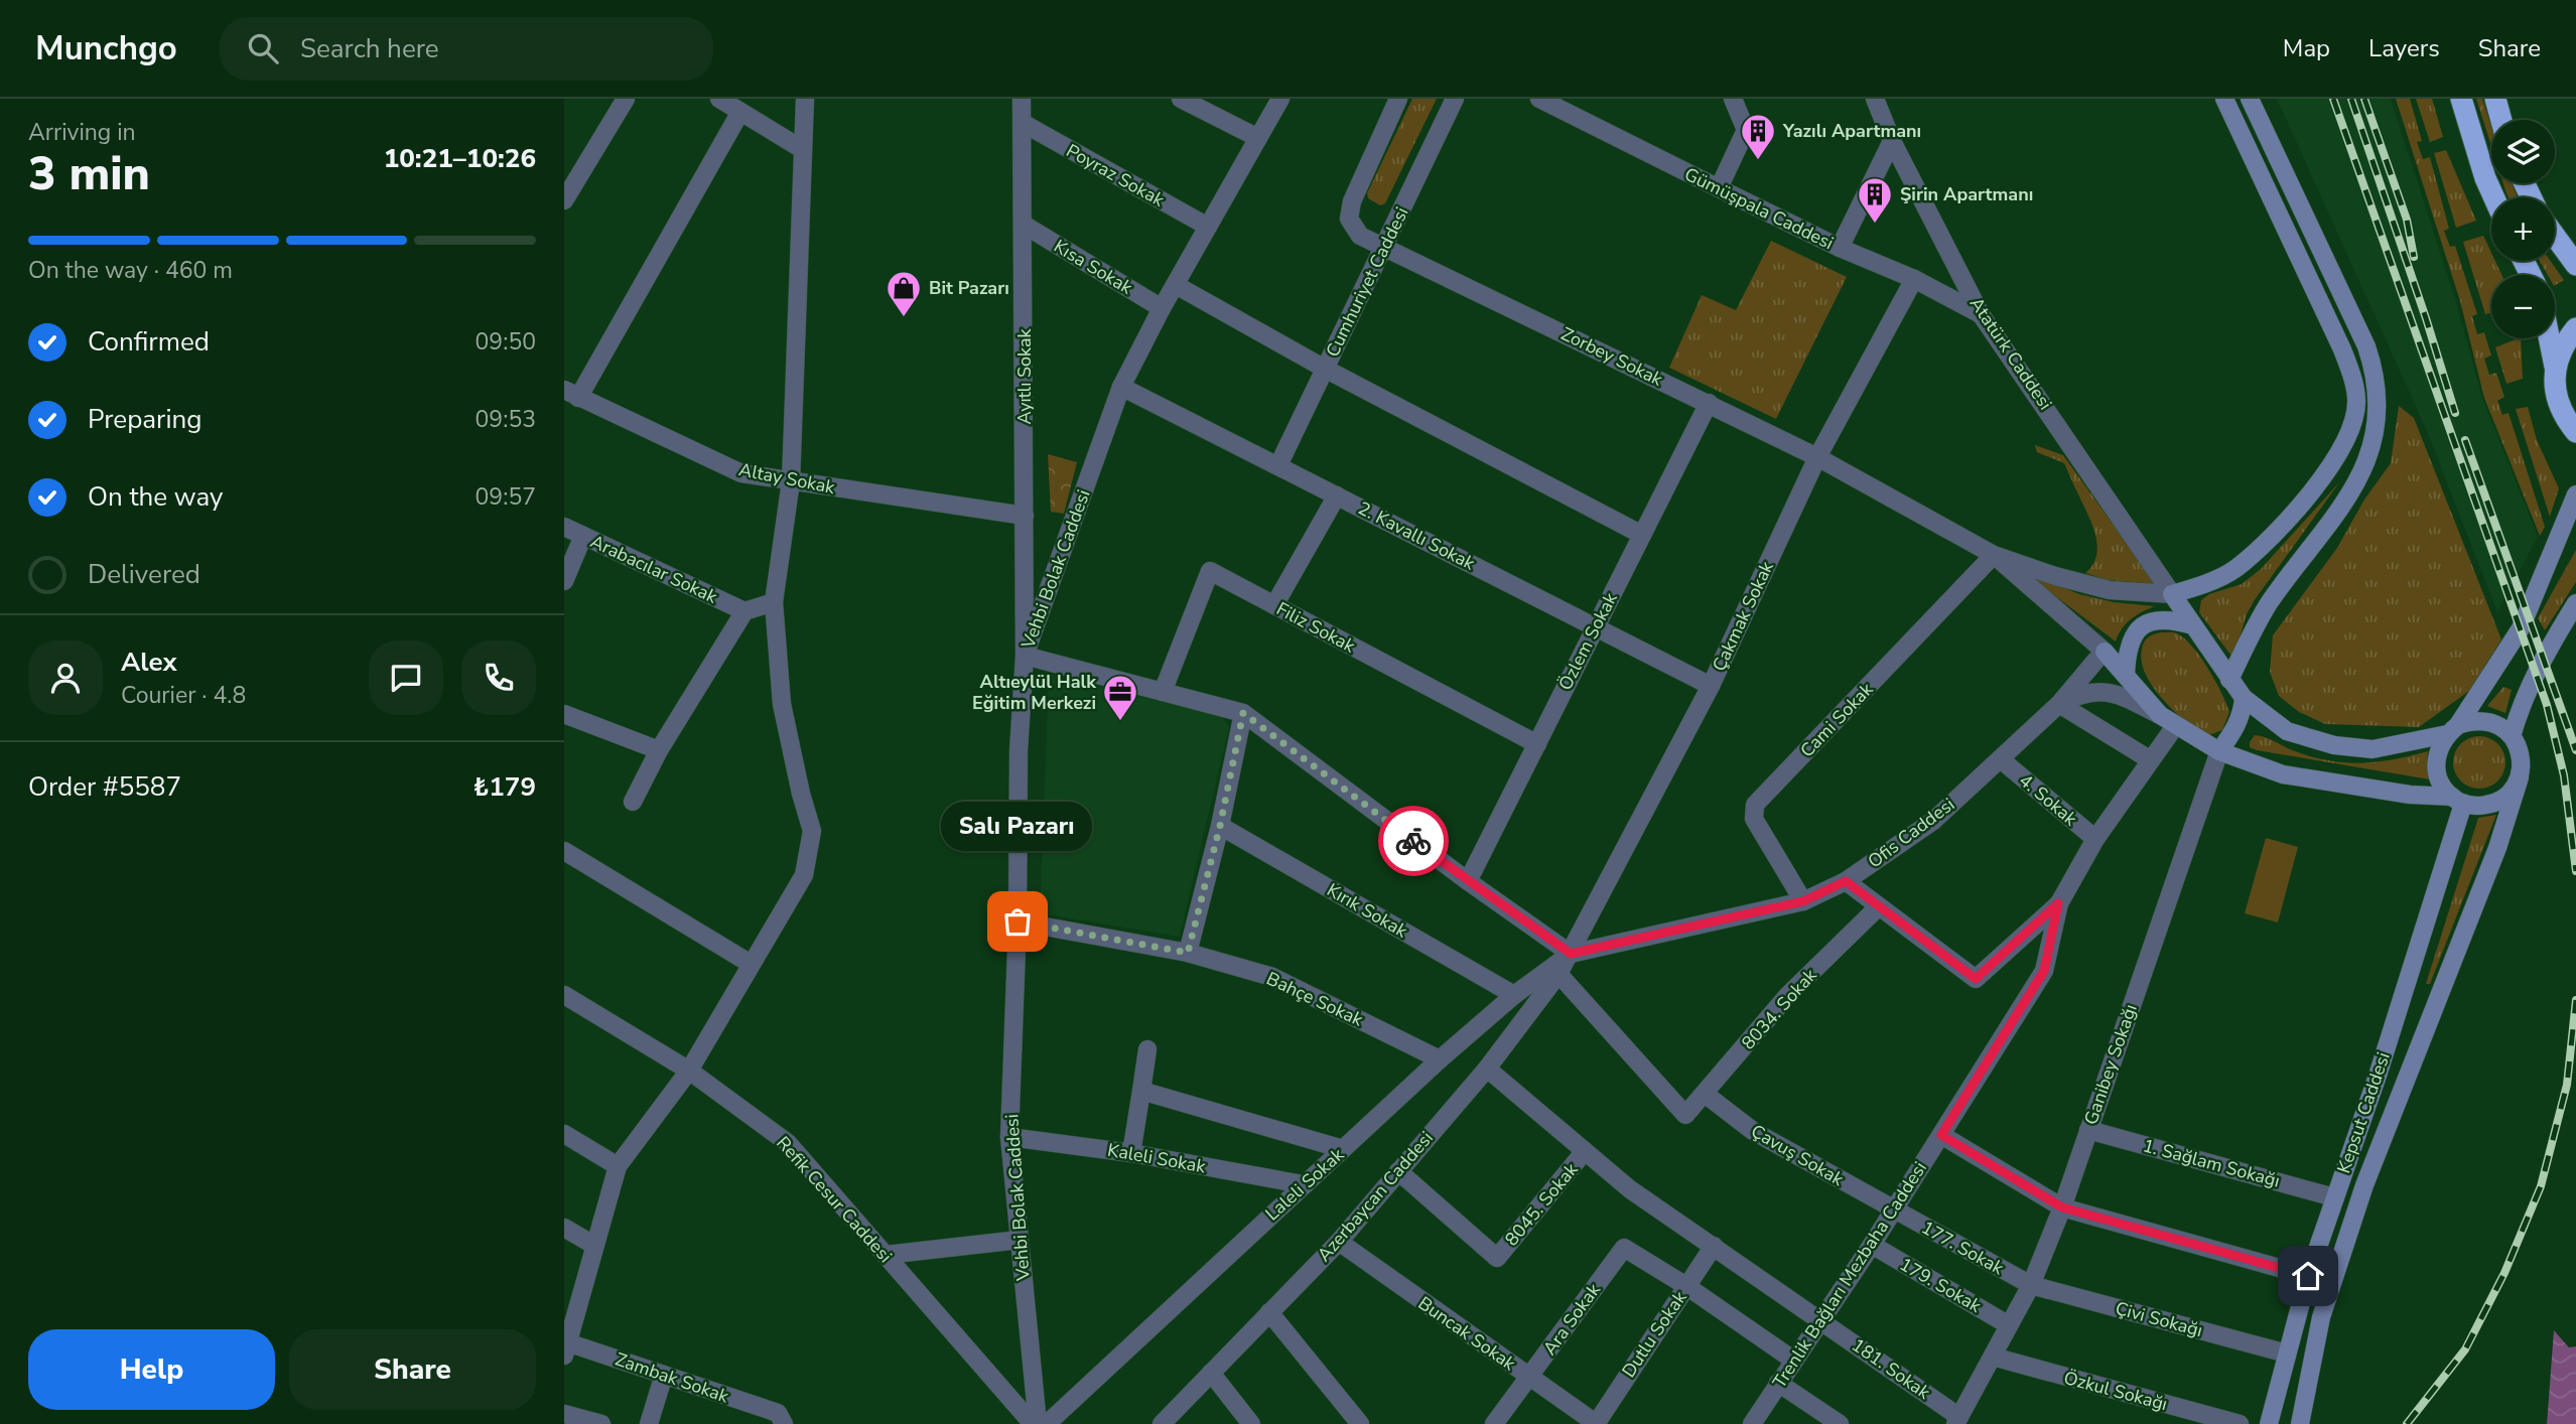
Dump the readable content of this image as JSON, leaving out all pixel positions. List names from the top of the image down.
{
  "streets": {
    "main road": ["Ganibey Sokağı", "Kepsut Caddesi"],
    "street": [
      "Poyraz Sokak",
      "Gümüşpala Caddesi",
      "Kısa Sokak",
      "Cumhuriyet Caddesi",
      "Atatürk Caddesi",
      "Zorbey Sokak",
      "Ayıtlı Sokak",
      "Altay Sokak",
      "2. Kavallı Sokak",
      "Arabacılar Sokak",
      "Vehbi Bolak Caddesi",
      "Çakmak Sokak",
      "Filiz Sokak",
      "Özlem Sokak",
      "Cami Sokak",
      "4. Sokak",
      "Ofis Caddesi",
      "Kırık Sokak",
      "Bahçe Sokak",
      "8034. Sokak",
      "Çavuş Sokak",
      "Kaleli Sokak",
      "1. Sağlam Sokağı",
      "Laleli Sokak",
      "Azerbaycan Caddesi",
      "Refik Cesur Caddesi",
      "8045. Sokak",
      "177. Sokak",
      "Trenlik Bağları Mezbaha Caddesi",
      "179. Sokak",
      "Ara Sokak",
      "Çivi Sokağı",
      "Buncak Sokak",
      "Dutlu Sokak",
      "181. Sokak",
      "Zambak Sokak",
      "Özkul Sokağı"
    ]
  },
  "crossings": [
    ["Poyraz Sokak", "Ayıtlı Sokak"],
    ["Poyraz Sokak", "Vehbi Bolak Caddesi"],
    ["Gümüşpala Caddesi", "Atatürk Caddesi"],
    ["Gümüşpala Caddesi", "Çakmak Sokak"],
    ["Kısa Sokak", "Ayıtlı Sokak"],
    ["Kısa Sokak", "Vehbi Bolak Caddesi"],
    ["Cumhuriyet Caddesi", "Zorbey Sokak"],
    ["Cumhuriyet Caddesi", "2. Kavallı Sokak"],
    ["Zorbey Sokak", "Çakmak Sokak"],
    ["Zorbey Sokak", "Özlem Sokak"],
    ["Zorbey Sokak", "Cami Sokak"],
    ["Ayıtlı Sokak", "Altay Sokak"],
    ["Ayıtlı Sokak", "Vehbi Bolak Caddesi"],
    ["2. Kavallı Sokak", "Vehbi Bolak Caddesi"],
    ["2. Kavallı Sokak", "Çakmak Sokak"],
    ["2. Kavallı Sokak", "Özlem Sokak"],
    ["Vehbi Bolak Caddesi", "Bahçe Sokak"],
    ["Vehbi Bolak Caddesi", "Kaleli Sokak"],
    ["Çakmak Sokak", "Ofis Caddesi"],
    ["Çakmak Sokak", "Laleli Sokak"],
    ["Çakmak Sokak", "Azerbaycan Caddesi"],
    ["Filiz Sokak", "Özlem Sokak"],
    ["Cami Sokak", "Ofis Caddesi"],
    ["4. Sokak", "Ofis Caddesi"],
    ["4. Sokak", "Trenlik Bağları Mezbaha Caddesi"],
    ["Ofis Caddesi", "Laleli Sokak"],
    ["Ofis Caddesi", "Azerbaycan Caddesi"],
    ["Ofis Caddesi", "Trenlik Bağları Mezbaha Caddesi"],
    ["Kırık Sokak", "Laleli Sokak"],
    ["Bahçe Sokak", "Laleli Sokak"],
    ["8034. Sokak", "Çavuş Sokak"],
    ["8034. Sokak", "Azerbaycan Caddesi"],
    ["Ganibey Sokağı", "1. Sağlam Sokağı"],
    ["Ganibey Sokağı", "177. Sokak"],
    ["Ganibey Sokağı", "179. Sokak"],
    ["Ganibey Sokağı", "Çivi Sokağı"],
    ["Ganibey Sokağı", "181. Sokak"],
    ["Ganibey Sokağı", "Özkul Sokağı"],
    ["Kepsut Caddesi", "1. Sağlam Sokağı"],
    ["Kepsut Caddesi", "Çivi Sokağı"],
    ["Çavuş Sokak", "177. Sokak"],
    ["Çavuş Sokak", "Trenlik Bağları Mezbaha Caddesi"],
    ["Kaleli Sokak", "Laleli Sokak"],
    ["Laleli Sokak", "Azerbaycan Caddesi"],
    ["Azerbaycan Caddesi", "8045. Sokak"],
    ["Azerbaycan Caddesi", "Buncak Sokak"],
    ["Azerbaycan Caddesi", "181. Sokak"],
    ["8045. Sokak", "181. Sokak"],
    ["177. Sokak", "Trenlik Bağları Mezbaha Caddesi"],
    ["177. Sokak", "Çivi Sokağı"],
    ["Trenlik Bağları Mezbaha Caddesi", "179. Sokak"],
    ["Trenlik Bağları Mezbaha Caddesi", "181. Sokak"],
    ["Ara Sokak", "Buncak Sokak"],
    ["Ara Sokak", "Dutlu Sokak"],
    ["Buncak Sokak", "Dutlu Sokak"],
    ["Dutlu Sokak", "181. Sokak"]
  ],
  "places": {
    "building": ["Yazılı Apartmanı", "Şirin Apartmanı"],
    "shop": ["Bit Pazarı"],
    "office": ["Altıeylül Halk Eğitim Merkezi"],
    "other": ["Salı Pazarı"]
  },
  "page": {
    "header": "Munchgo",
    "search": "Search here",
    "nav": ["Map", "Layers", "Share"],
    "heading": ["3 min", "Arriving in", "10:21–10:26"],
    "panel": [
      "Alex",
      "Courier · 4.8",
      "Order #5587",
      "₺179"
    ],
    "map_buttons": ["+", "−"],
    "bar": "On the way · 460 m",
    "list": [
      ["Confirmed", "09:50"],
      ["Preparing", "09:53"],
      ["On the way", "09:57"],
      "Delivered"
    ],
    "bubble": "Salı Pazarı",
    "buttons": ["Help", "Share"]
  }
}
